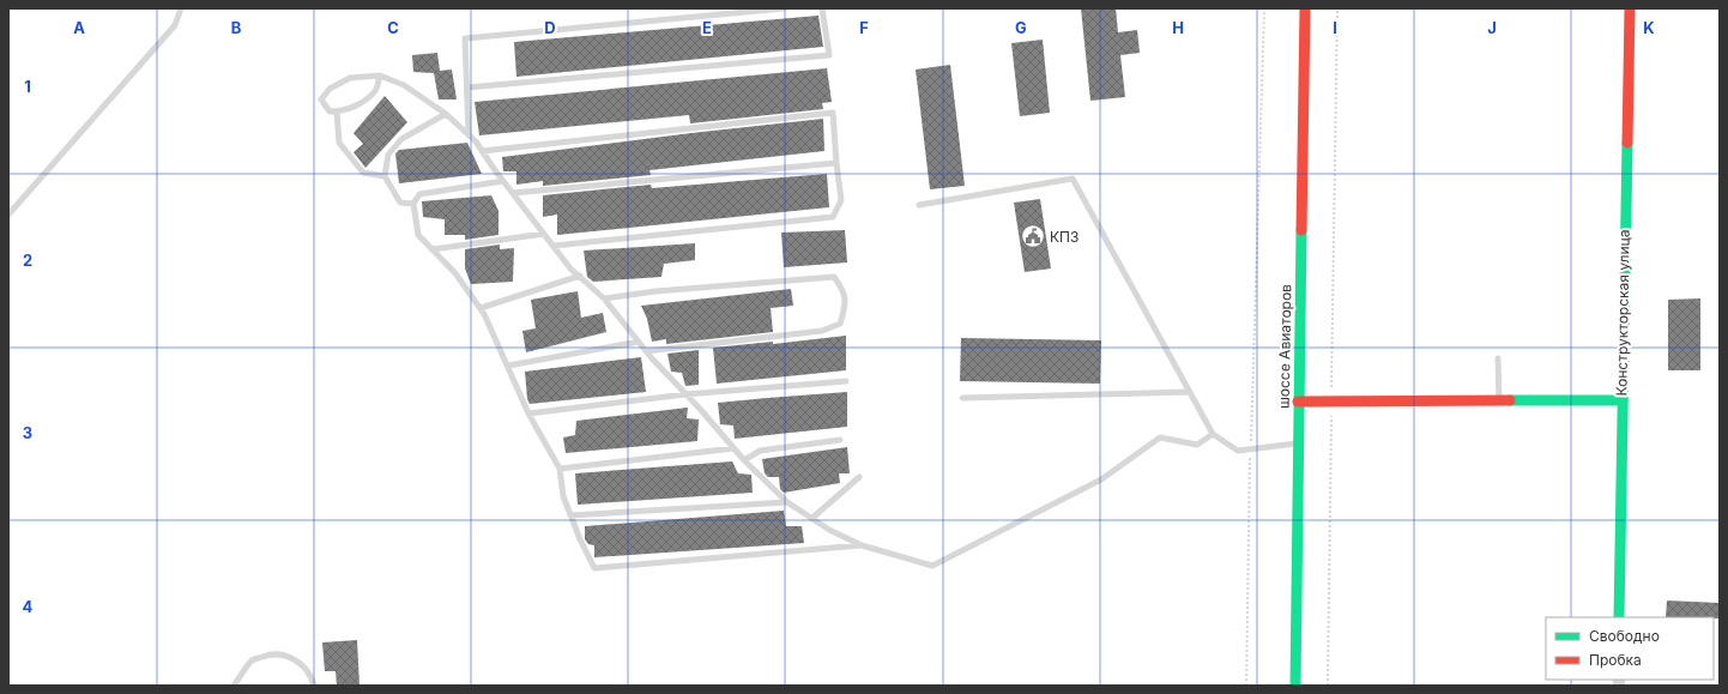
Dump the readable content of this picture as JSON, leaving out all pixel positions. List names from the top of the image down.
{
  "streets": {
    "street": ["Конструкторская улица", "шоссе Авиаторов"]
  },
  "places": {
    "public building": ["КПЗ"]
  },
  "legend": ["Свободно", "Пробка"],
  "grid": {
    "columns": [
      "A",
      "B",
      "C",
      "D",
      "E",
      "F",
      "G",
      "H",
      "I",
      "J",
      "K"
    ],
    "rows": [
      "1",
      "2",
      "3",
      "4"
    ]
  }
}
